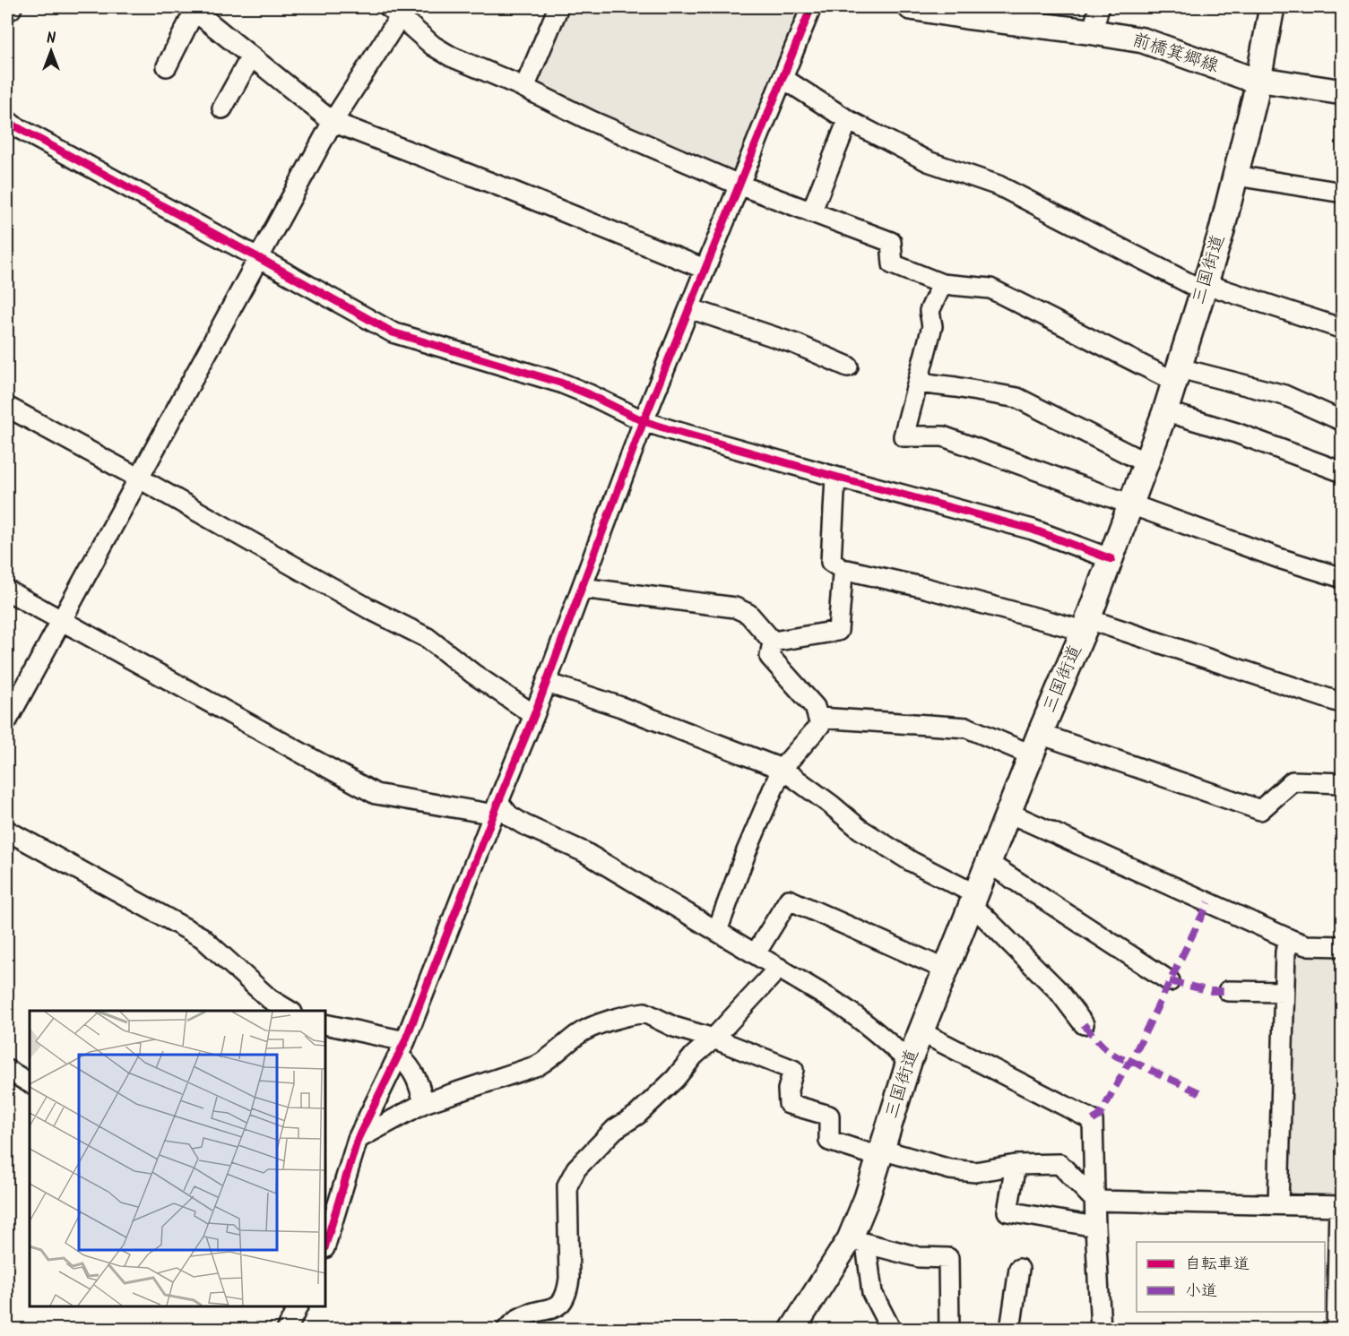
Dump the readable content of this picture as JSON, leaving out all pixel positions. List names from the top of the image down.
{
  "streets": {
    "main road": ["前橋箕郷線", "三国街道"]
  },
  "crossings": [
    ["前橋箕郷線", "三国街道"]
  ],
  "legend": ["自転車道", "小道"],
  "north": "top"
}
